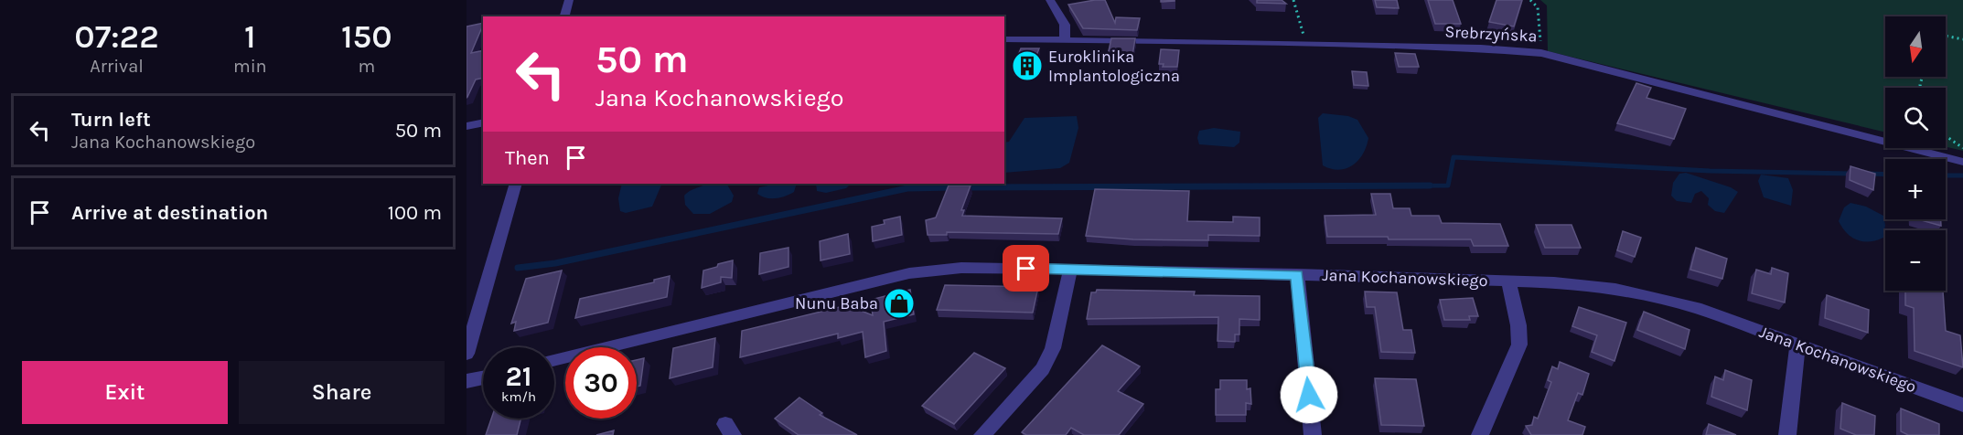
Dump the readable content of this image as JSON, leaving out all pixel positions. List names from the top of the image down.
{
  "streets": {
    "street": ["Srebrzyńska", "Jana Kochanowskiego"]
  },
  "places": {
    "building": ["Euroklinika Implantologiczna"],
    "shop": ["Nunu Baba"]
  },
  "north": "bottom",
  "page": {
    "eta": [
      "07:22",
      "Arrival",
      "1",
      "min",
      "150",
      "m"
    ],
    "map_buttons": ["+", "−"],
    "turn": ["50 m", "Jana Kochanowskiego"],
    "list": [
      {
        "name": "Turn left",
        "note": "Jana Kochanowskiego",
        "value": "50 m"
      },
      {
        "name": "Arrive at destination",
        "value": "100 m"
      }
    ],
    "then": "Then",
    "speed": "21 km/h",
    "limit": "30",
    "buttons": ["Exit", "Share"]
  }
}
